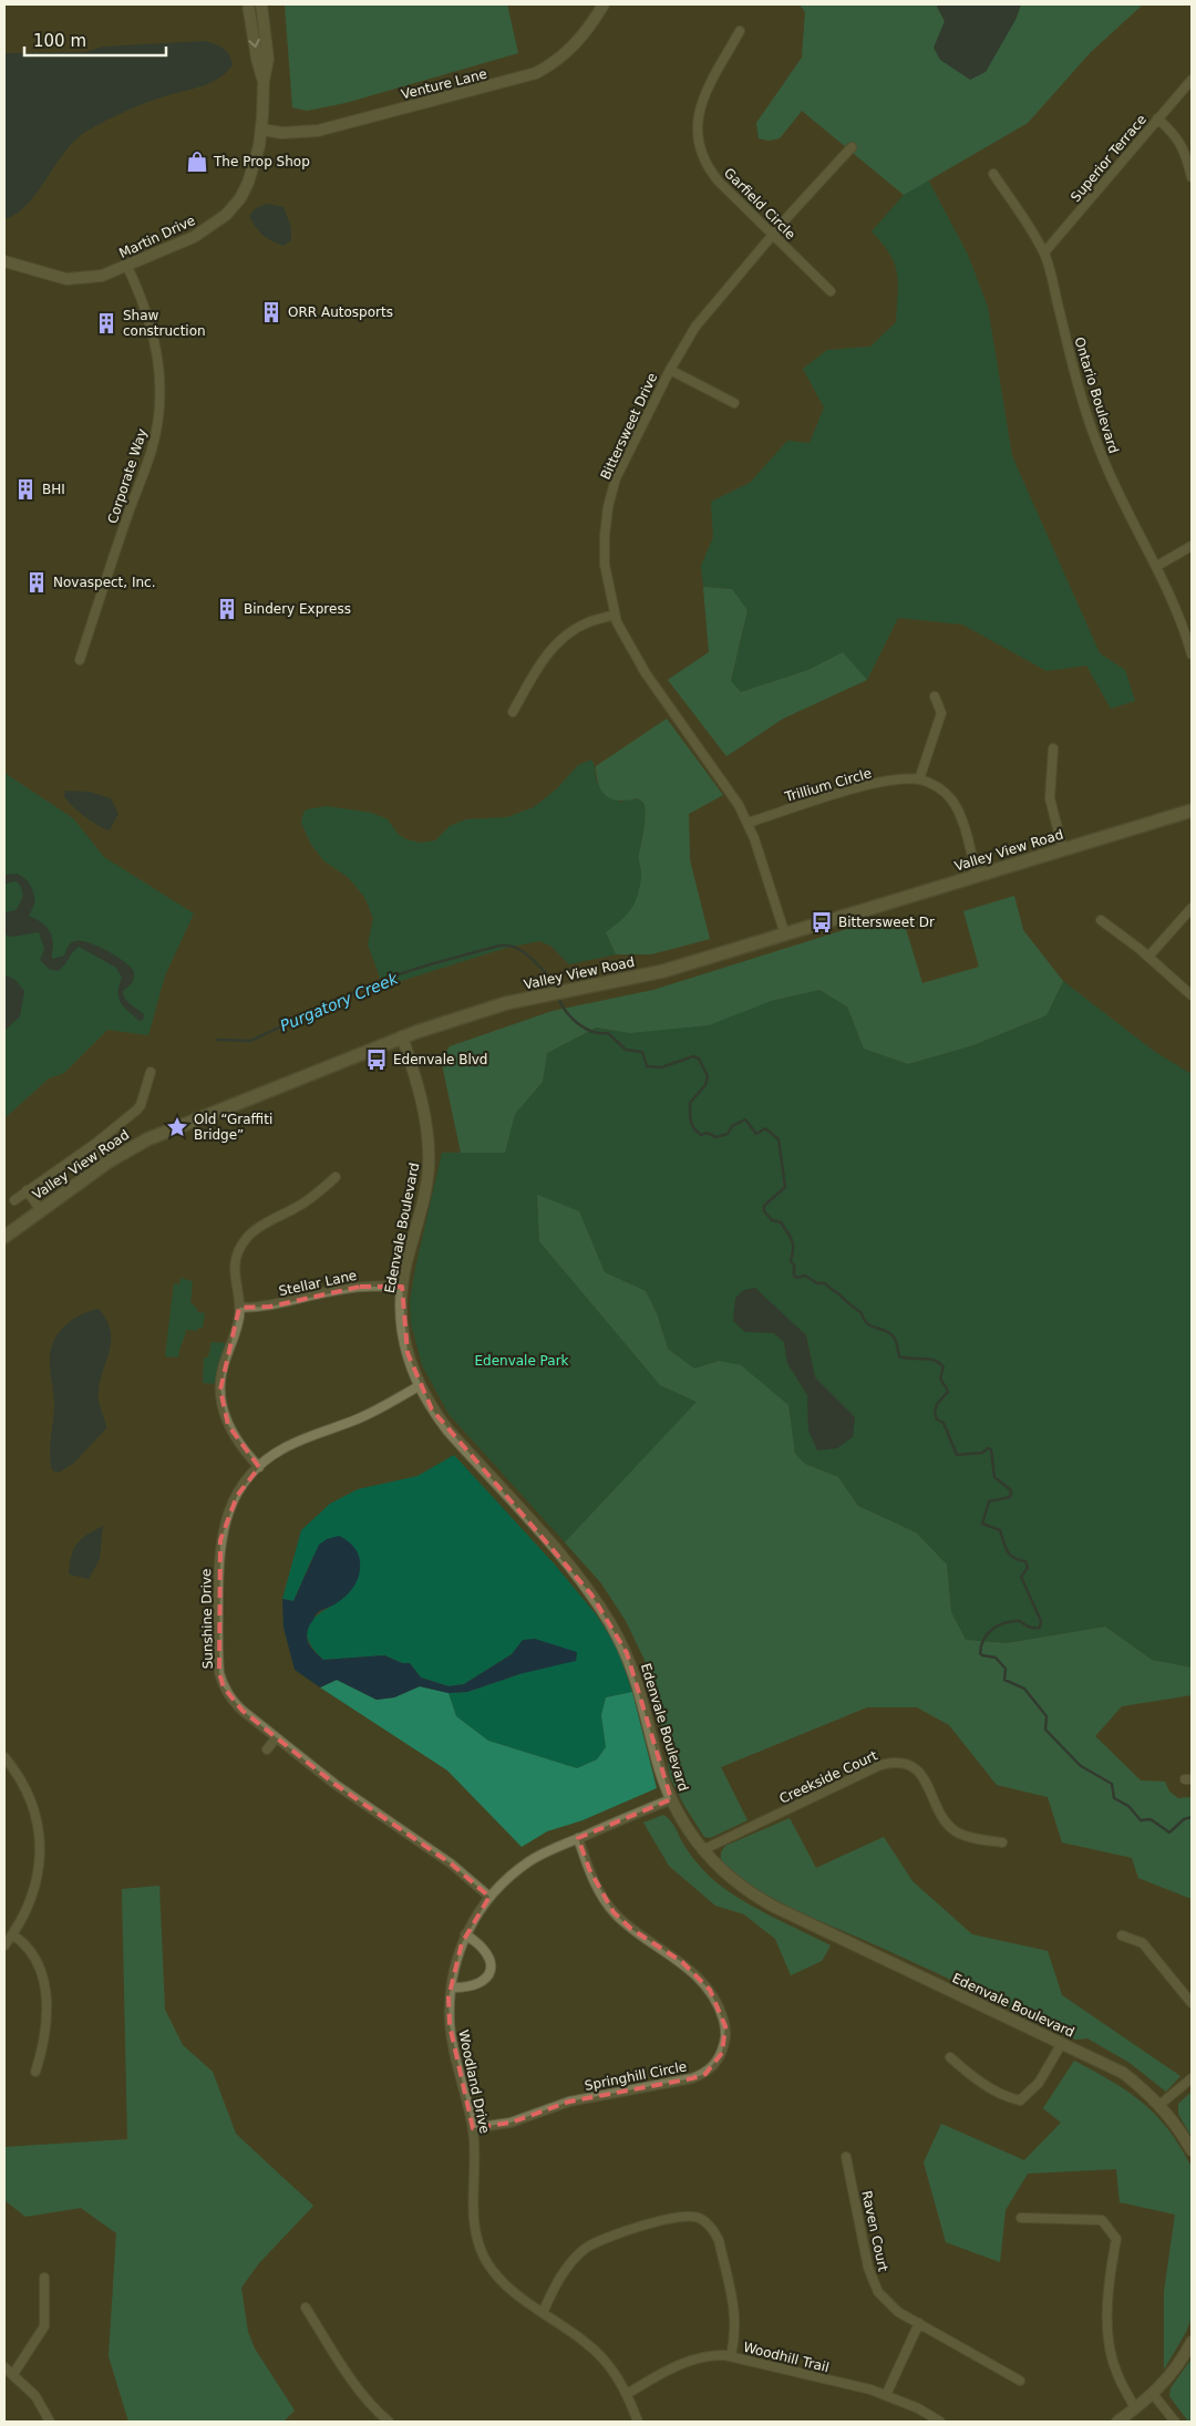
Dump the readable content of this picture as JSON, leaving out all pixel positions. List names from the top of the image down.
{
  "streets": {
    "main road": ["Valley View Road"],
    "street": [
      "Venture Lane",
      "Superior Terrace",
      "Garfield Circle",
      "Martin Drive",
      "Ontario Boulevard",
      "Bittersweet Drive",
      "Corporate Way",
      "Trillium Circle",
      "Edenvale Boulevard",
      "Stellar Lane",
      "Sunshine Drive",
      "Creekside Court",
      "Springhill Circle",
      "Woodland Drive",
      "Raven Court",
      "Woodhill Trail"
    ]
  },
  "crossings": [
    ["Venture Lane", "Martin Drive"],
    ["Superior Terrace", "Ontario Boulevard"],
    ["Garfield Circle", "Bittersweet Drive"],
    ["Martin Drive", "Corporate Way"],
    ["Bittersweet Drive", "Trillium Circle"],
    ["Bittersweet Drive", "Valley View Road"],
    ["Valley View Road", "Edenvale Boulevard"],
    ["Edenvale Boulevard", "Stellar Lane"],
    ["Edenvale Boulevard", "Sunshine Drive"],
    ["Edenvale Boulevard", "Creekside Court"],
    ["Edenvale Boulevard", "Woodland Drive"],
    ["Sunshine Drive", "Woodland Drive"],
    ["Springhill Circle", "Woodland Drive"],
    ["Woodland Drive", "Woodhill Trail"]
  ],
  "water": ["Purgatory Creek"],
  "parks": ["Edenvale Park"],
  "places": {
    "shop": ["The Prop Shop"],
    "building": [
      "ORR Autosports",
      "Shaw construction",
      "BHI",
      "Novaspect, Inc.",
      "Bindery Express"
    ],
    "bus stop": ["Bittersweet Dr", "Edenvale Blvd"],
    "place": ["Old “Graffiti Bridge”"]
  },
  "scale_bar": "100 m"
}
